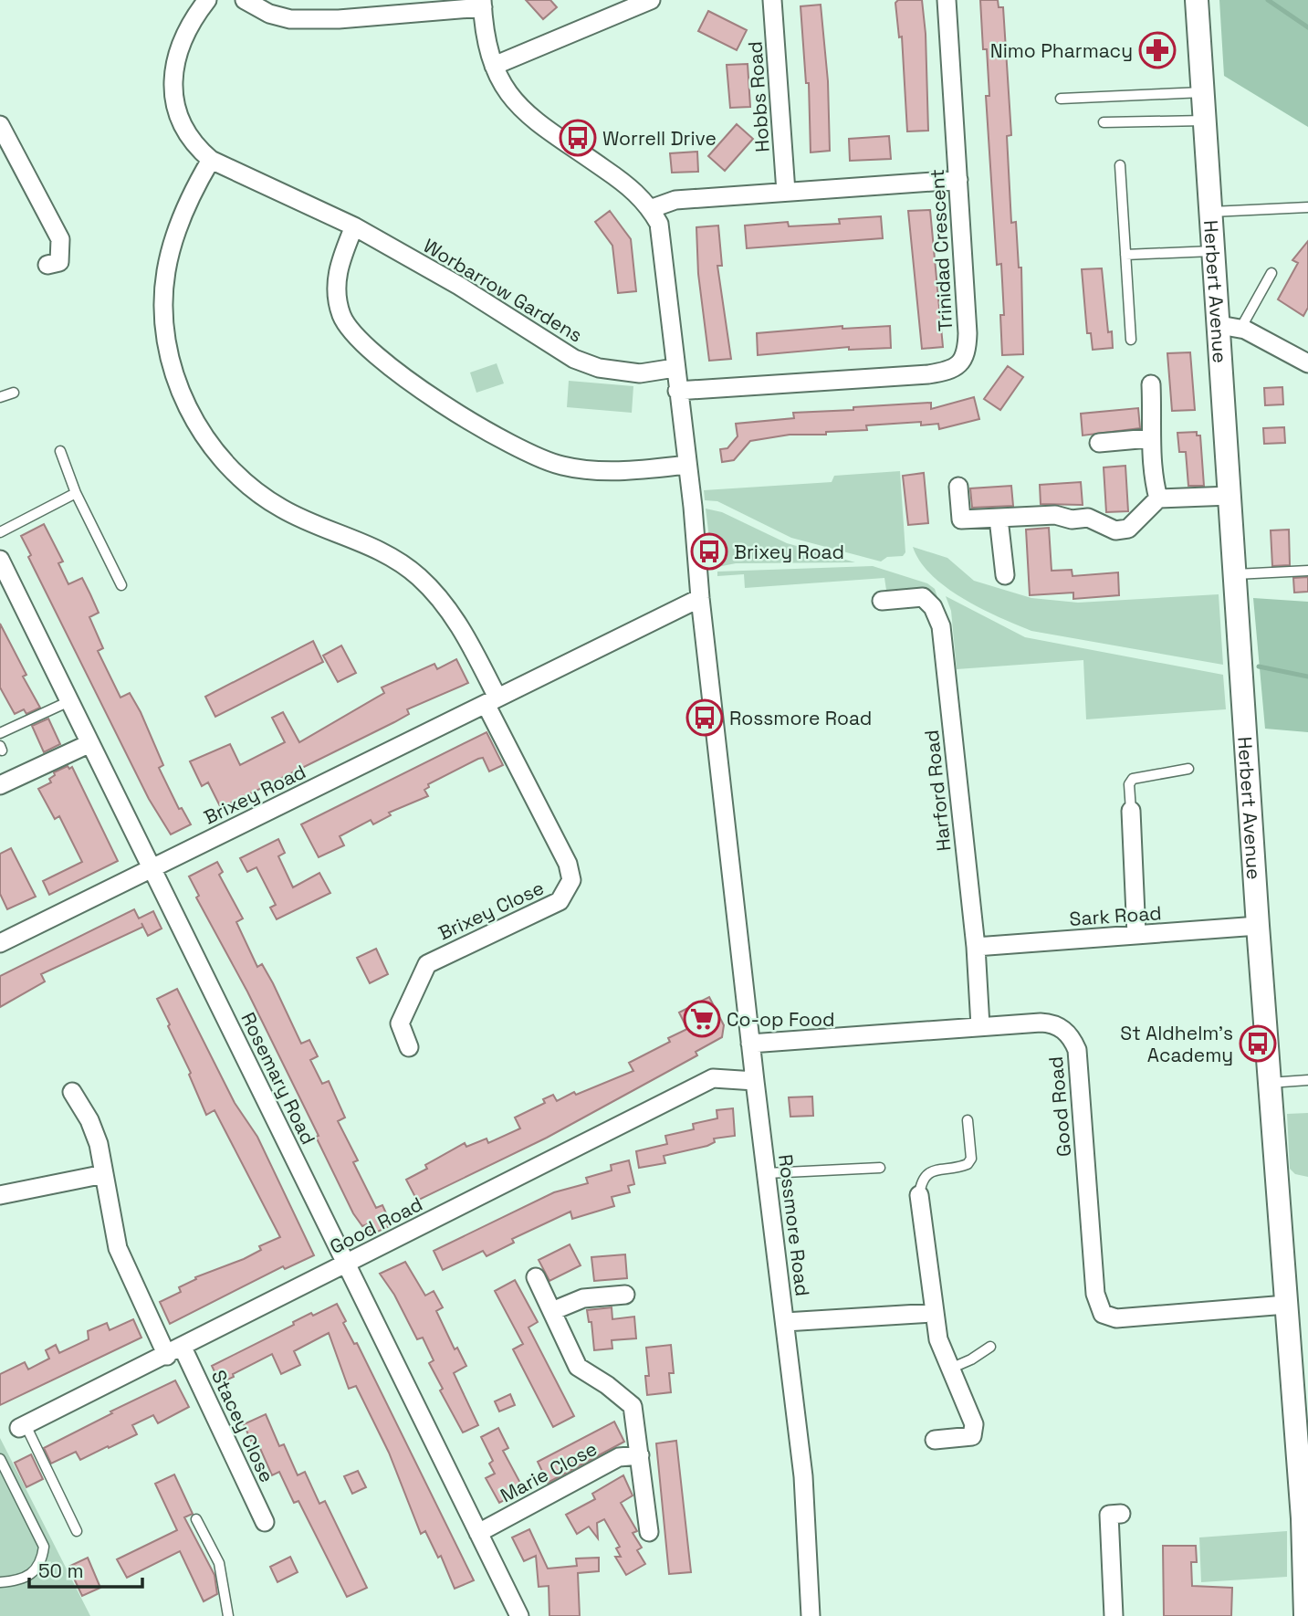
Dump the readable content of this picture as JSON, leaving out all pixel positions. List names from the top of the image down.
{
  "streets": {
    "street": [
      "Hobbs Road",
      "Trinidad Crescent",
      "Worbarrow Gardens",
      "Herbert Avenue",
      "Harford Road",
      "Brixey Road",
      "Brixey Close",
      "Sark Road",
      "Rosemary Road",
      "Good Road",
      "Rossmore Road",
      "Stacey Close",
      "Marie Close"
    ]
  },
  "crossings": [
    ["Trinidad Crescent", "Rossmore Road"],
    ["Worbarrow Gardens", "Brixey Close"],
    ["Worbarrow Gardens", "Rossmore Road"],
    ["Herbert Avenue", "Sark Road"],
    ["Herbert Avenue", "Good Road"],
    ["Harford Road", "Sark Road"],
    ["Harford Road", "Good Road"],
    ["Brixey Road", "Brixey Close"],
    ["Brixey Road", "Rosemary Road"],
    ["Brixey Road", "Rossmore Road"],
    ["Rosemary Road", "Good Road"],
    ["Rosemary Road", "Marie Close"],
    ["Good Road", "Rossmore Road"],
    ["Good Road", "Stacey Close"]
  ],
  "places": {
    "pharmacy": ["Nimo Pharmacy"],
    "bus stop": [
      "Worrell Drive",
      "Brixey Road",
      "Rossmore Road",
      "St Aldhelm's Academy"
    ],
    "supermarket": ["Co-op Food"]
  },
  "scale_bar": "50 m"
}
